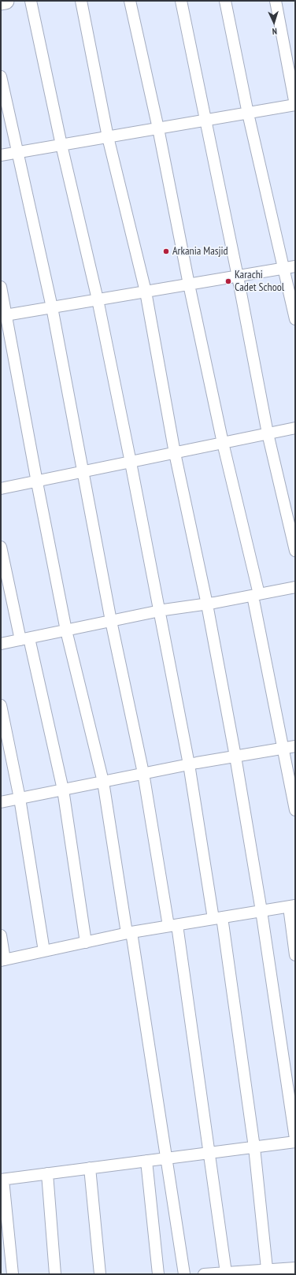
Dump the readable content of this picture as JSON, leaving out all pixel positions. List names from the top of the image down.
{
  "places": ["Arkania Masjid", "Karachi Cadet School"],
  "north": "bottom"
}
